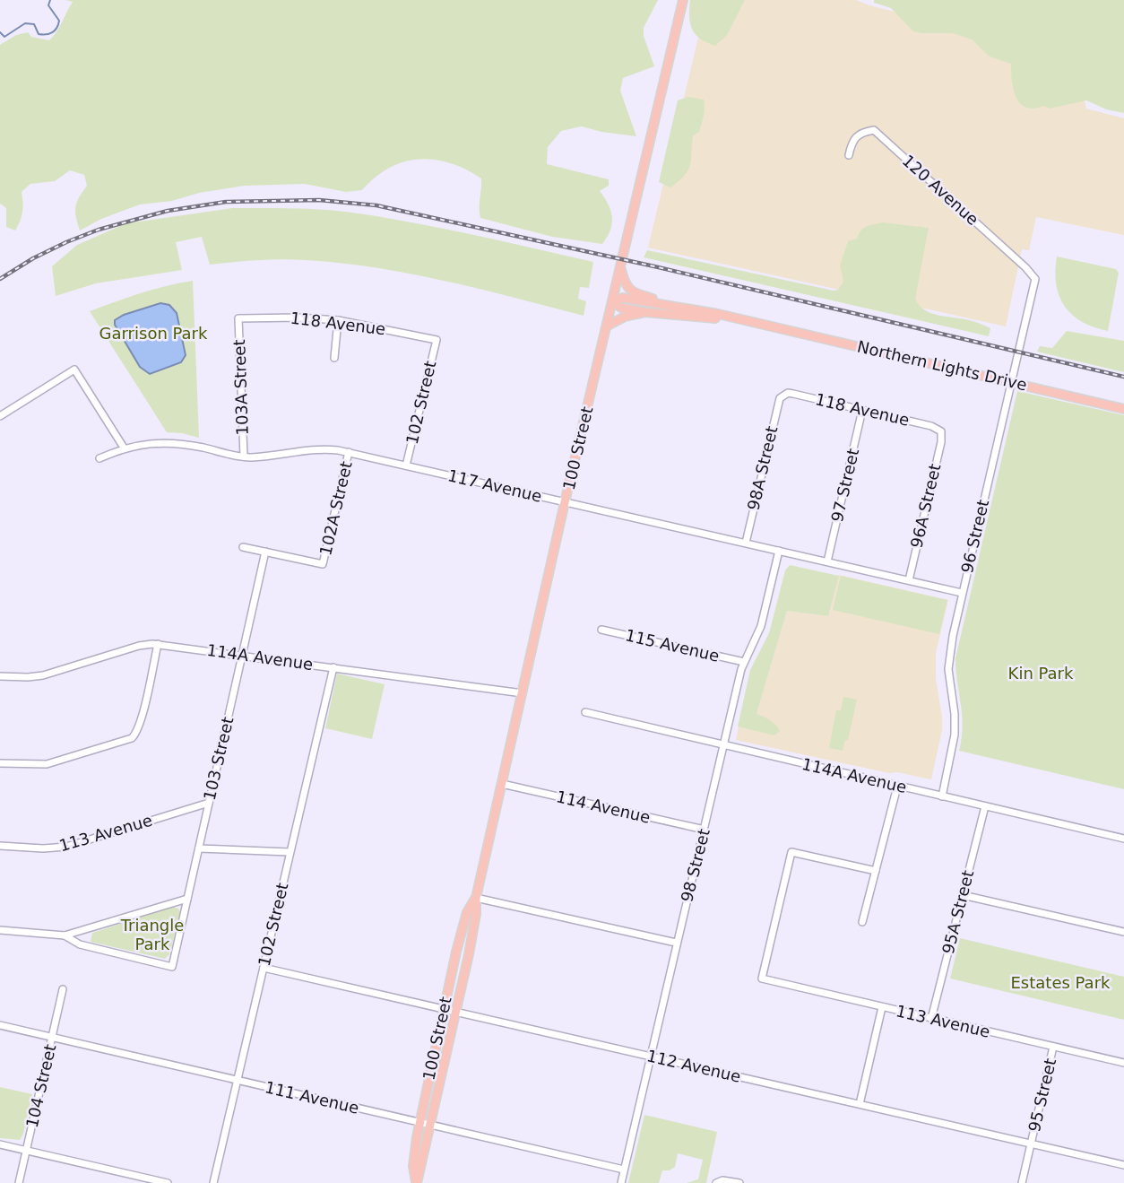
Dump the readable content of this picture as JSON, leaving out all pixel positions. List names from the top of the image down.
{
  "streets": {
    "main road": ["Northern Lights Drive", "100 Street"],
    "street": [
      "120 Avenue",
      "118 Avenue",
      "103A Street",
      "102 Street",
      "98A Street",
      "97 Street",
      "117 Avenue",
      "96A Street",
      "102A Street",
      "96 Street",
      "115 Avenue",
      "114A Avenue",
      "103 Street",
      "114 Avenue",
      "113 Avenue",
      "98 Street",
      "95A Street",
      "112 Avenue",
      "104 Street",
      "95 Street",
      "111 Avenue"
    ]
  },
  "crossings": [
    ["120 Avenue", "96 Street"],
    ["118 Avenue", "103A Street"],
    ["118 Avenue", "102 Street"],
    ["118 Avenue", "98A Street"],
    ["118 Avenue", "97 Street"],
    ["118 Avenue", "96A Street"],
    ["Northern Lights Drive", "100 Street"],
    ["Northern Lights Drive", "96 Street"],
    ["103A Street", "117 Avenue"],
    ["102 Street", "117 Avenue"],
    ["102 Street", "114A Avenue"],
    ["102 Street", "112 Avenue"],
    ["102 Street", "111 Avenue"],
    ["100 Street", "117 Avenue"],
    ["100 Street", "114A Avenue"],
    ["100 Street", "114 Avenue"],
    ["100 Street", "112 Avenue"],
    ["100 Street", "111 Avenue"],
    ["98A Street", "117 Avenue"],
    ["97 Street", "117 Avenue"],
    ["117 Avenue", "96A Street"],
    ["117 Avenue", "102A Street"],
    ["117 Avenue", "96 Street"],
    ["117 Avenue", "98 Street"],
    ["102A Street", "103 Street"],
    ["96 Street", "114A Avenue"],
    ["115 Avenue", "98 Street"],
    ["114A Avenue", "103 Street"],
    ["114A Avenue", "98 Street"],
    ["114A Avenue", "95A Street"],
    ["103 Street", "113 Avenue"],
    ["114 Avenue", "98 Street"],
    ["113 Avenue", "95A Street"],
    ["113 Avenue", "95 Street"],
    ["98 Street", "112 Avenue"],
    ["98 Street", "111 Avenue"],
    ["112 Avenue", "95 Street"],
    ["104 Street", "111 Avenue"]
  ],
  "parks": [
    "Garrison Park",
    "Kin Park",
    "Triangle Park",
    "Estates Park"
  ]
}
